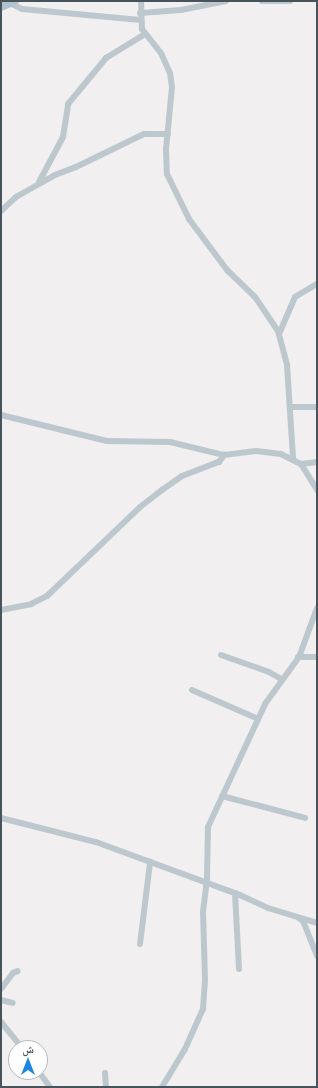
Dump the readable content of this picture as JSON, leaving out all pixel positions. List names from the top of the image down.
{
  "north": "top"
}
